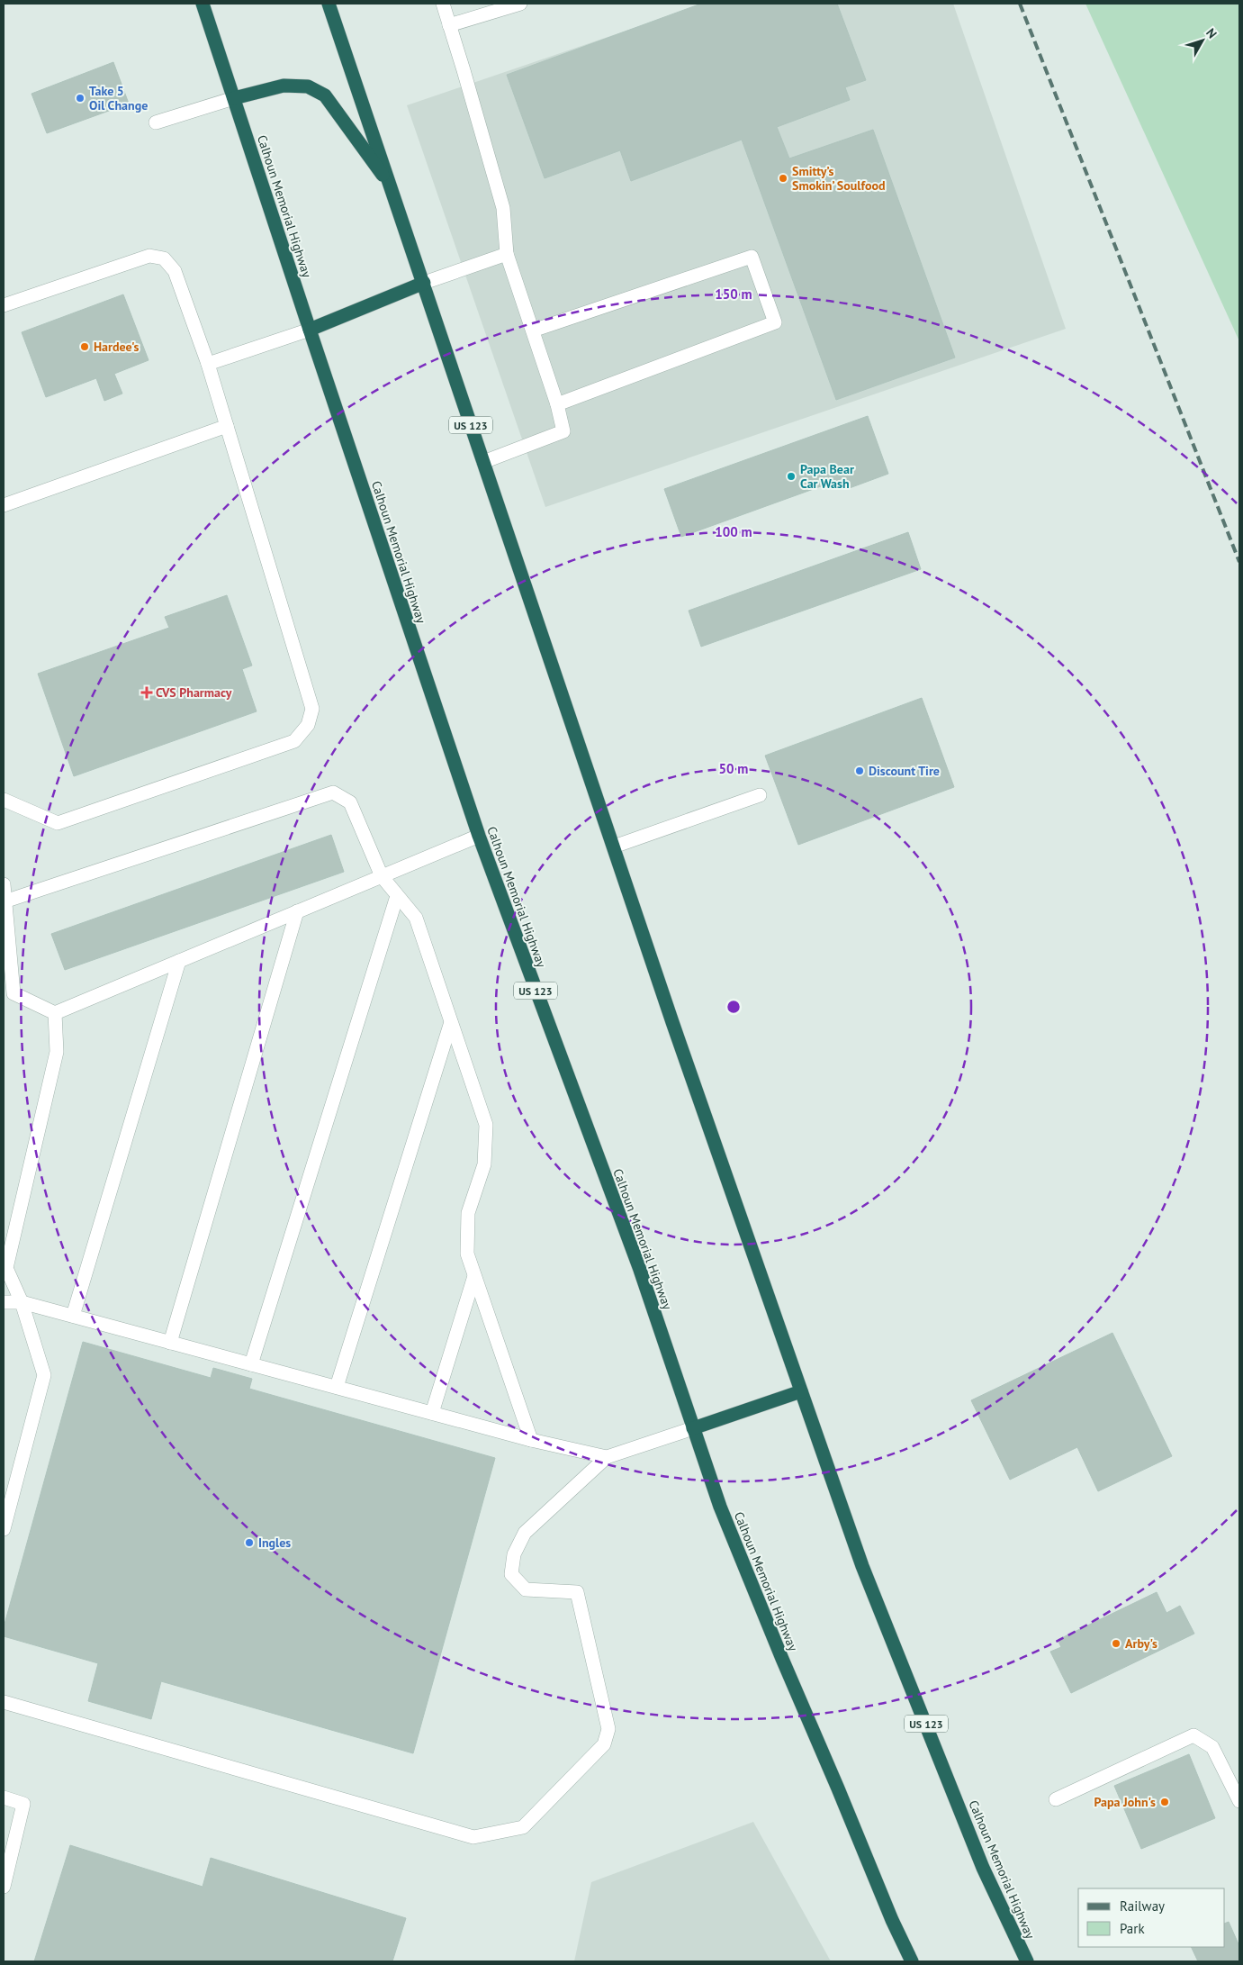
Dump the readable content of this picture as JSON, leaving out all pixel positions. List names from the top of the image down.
{
  "streets": {
    "highway": ["Calhoun Memorial Highway", "US 123"]
  },
  "places": {
    "other": [
      "Take 5 Oil Change",
      "Smitty’s Smokin’ Soulfood",
      "Hardee's",
      "Papa Bear Car Wash",
      "Discount Tire",
      "Ingles",
      "Arby's",
      "Papa John's"
    ],
    "health": ["CVS Pharmacy"]
  },
  "legend": ["Railway", "Park"],
  "north": "top right",
  "rings": ["150 m", "100 m", "50 m"]
}
